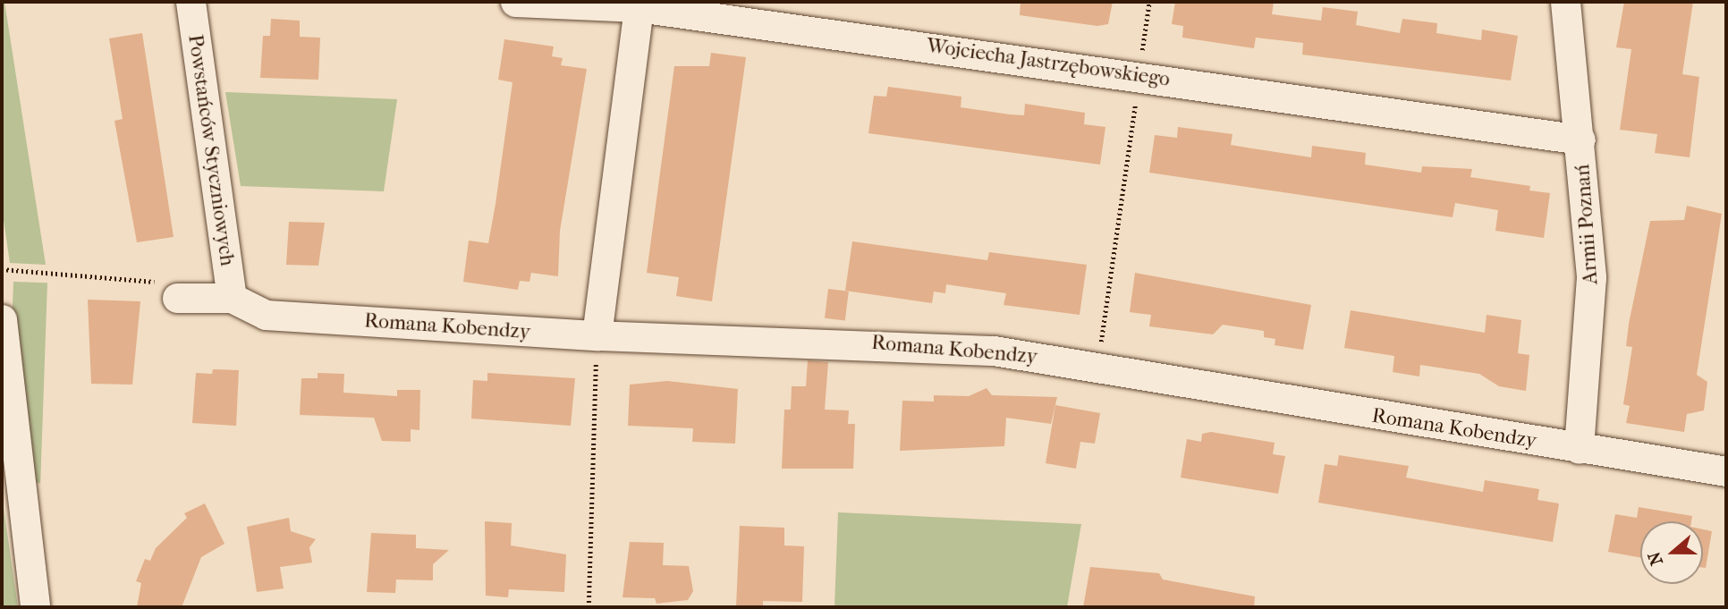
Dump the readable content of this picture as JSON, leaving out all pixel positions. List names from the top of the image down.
{
  "streets": {
    "street": [
      "Wojciecha Jastrzębowskiego",
      "Powstańców Styczniowych",
      "Armii Poznań",
      "Romana Kobendzy"
    ]
  },
  "crossings": [
    ["Wojciecha Jastrzębowskiego", "Armii Poznań"],
    ["Powstańców Styczniowych", "Romana Kobendzy"],
    ["Armii Poznań", "Romana Kobendzy"]
  ],
  "north": "left"
}
